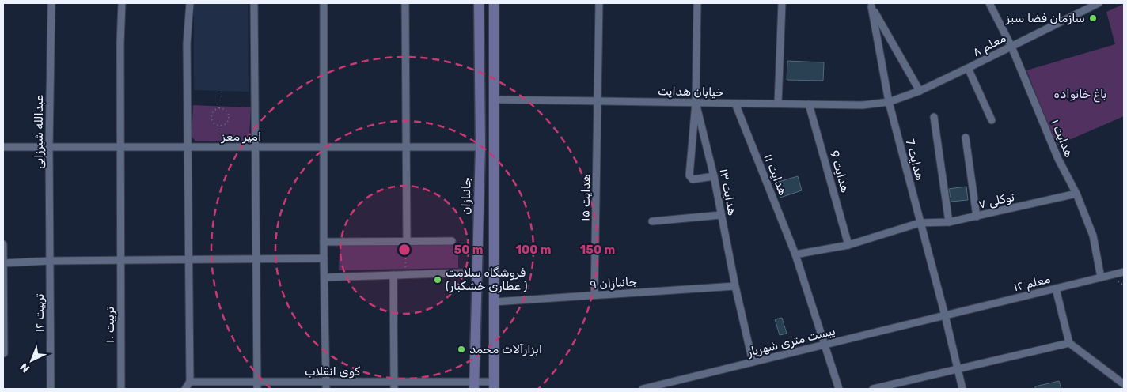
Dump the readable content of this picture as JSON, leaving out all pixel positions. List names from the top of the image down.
{
  "streets": {
    "main road": ["جانبازان"],
    "street": [
      "معلم ۸",
      "خیابان هدایت",
      "عبدالله شیرزایی",
      "امیر معز",
      "هدایت ۱",
      "هدایت 7",
      "هدایت 9",
      "هدایت ۱۱",
      "هدایت ۱۳",
      "هدایت ۱۵",
      "توکلی ۷",
      "جانبازان ۹",
      "معلم ۱۲",
      "تربیت ۱۲",
      "تربیت ۱۰",
      "بیست متری شهریار",
      "کوی انقلاب"
    ]
  },
  "crossings": [
    ["معلم ۸", "خیابان هدایت"],
    ["معلم ۸", "هدایت ۱"],
    ["معلم ۸", "هدایت 7"],
    ["خیابان هدایت", "هدایت 7"],
    ["خیابان هدایت", "هدایت 9"],
    ["خیابان هدایت", "هدایت ۱۱"],
    ["خیابان هدایت", "هدایت ۱۳"],
    ["خیابان هدایت", "هدایت ۱۵"],
    ["عبدالله شیرزایی", "امیر معز"],
    ["عبدالله شیرزایی", "تربیت ۱۲"],
    ["امیر معز", "جانبازان"],
    ["امیر معز", "تربیت ۱۰"],
    ["هدایت ۱", "توکلی ۷"],
    ["هدایت ۱", "معلم ۱۲"],
    ["هدایت 7", "توکلی ۷"],
    ["هدایت 7", "معلم ۱۲"],
    ["هدایت 7", "بیست متری شهریار"],
    ["هدایت 9", "توکلی ۷"],
    ["هدایت ۱۱", "توکلی ۷"],
    ["هدایت ۱۱", "بیست متری شهریار"],
    ["هدایت ۱۳", "جانبازان ۹"],
    ["هدایت ۱۳", "بیست متری شهریار"],
    ["جانبازان", "کوی انقلاب"],
    ["هدایت ۱۵", "جانبازان ۹"],
    ["معلم ۱۲", "بیست متری شهریار"]
  ],
  "parks": ["باغ خانواده"],
  "places": ["سازمان فضا سبز", "فروشگاه سلامت (عطاری خشکبار )", "ابزارآلات محمد"],
  "north": "bottom left",
  "rings": ["50 m", "100 m", "150 m"]
}
